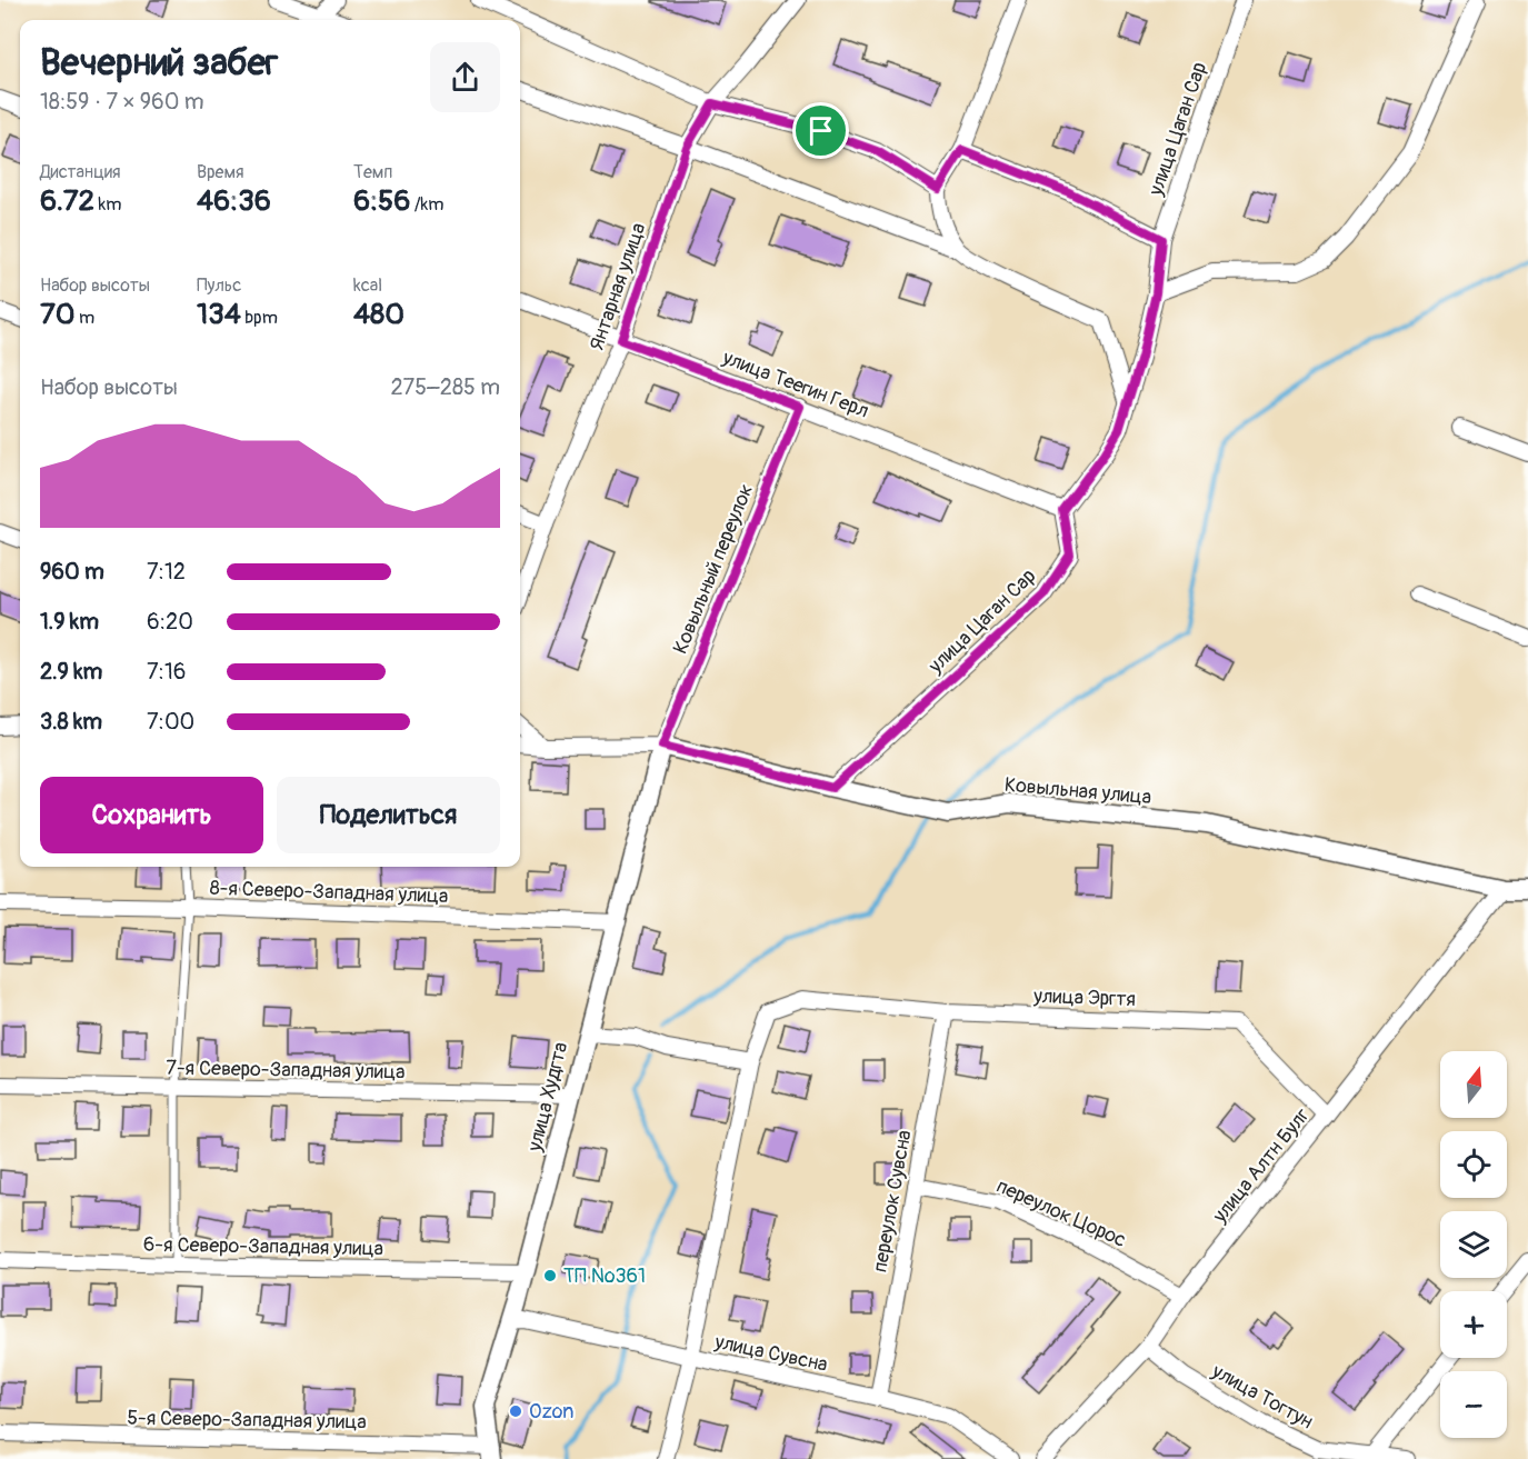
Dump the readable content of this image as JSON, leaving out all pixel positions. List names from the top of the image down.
{
  "streets": {
    "street": [
      "улица Цаган Сар",
      "Янтарная улица",
      "улица Теегин Герл",
      "Ковыльный переулок",
      "Ковыльная улица",
      "8-я Северо-Западная улица",
      "улица Эргтя",
      "7-я Северо-Западная улица",
      "улица Худгта",
      "улица Алтн Булг",
      "переулок Сувсна",
      "переулок Цорос",
      "6-я Северо-Западная улица",
      "улица Сувсна",
      "улица Тогтун",
      "5-я Северо-Западная улица"
    ]
  },
  "crossings": [
    ["улица Цаган Сар", "улица Теегин Герл"],
    ["улица Цаган Сар", "Ковыльная улица"],
    ["Янтарная улица", "улица Теегин Герл"],
    ["улица Теегин Герл", "Ковыльный переулок"],
    ["Ковыльный переулок", "Ковыльная улица"],
    ["Ковыльный переулок", "улица Худгта"],
    ["Ковыльная улица", "улица Худгта"],
    ["Ковыльная улица", "улица Алтн Булг"],
    ["8-я Северо-Западная улица", "улица Худгта"],
    ["улица Эргтя", "улица Алтн Булг"],
    ["улица Эргтя", "переулок Сувсна"],
    ["7-я Северо-Западная улица", "улица Худгта"],
    ["улица Худгта", "6-я Северо-Западная улица"],
    ["улица Худгта", "улица Сувсна"],
    ["улица Худгта", "5-я Северо-Западная улица"],
    ["улица Алтн Булг", "переулок Цорос"],
    ["улица Алтн Булг", "улица Тогтун"],
    ["переулок Сувсна", "переулок Цорос"],
    ["переулок Сувсна", "улица Сувсна"]
  ],
  "places": ["ТП №361", "Ozon"],
  "north": "top",
  "page": {
    "heading": ["Вечерний забег", "18:59 · 7 × 960 m"],
    "stats": [
      ["Дистанция", "6.72 km"],
      ["Время", "46:36"],
      ["Темп", "6:56 /km"],
      ["Набор высоты", "70 m"],
      ["Пульс", "134 bpm"],
      ["kcal", "480"]
    ],
    "chart": ["Набор высоты", "275–285 m"],
    "list": [
      {
        "name": "960 m",
        "note": "7:12"
      },
      {
        "name": "1.9 km",
        "note": "6:20"
      },
      {
        "name": "2.9 km",
        "note": "7:16"
      },
      {
        "name": "3.8 km",
        "note": "7:00"
      }
    ],
    "buttons": ["Сохранить", "Поделиться"],
    "map_buttons": ["+", "−"]
  }
}
